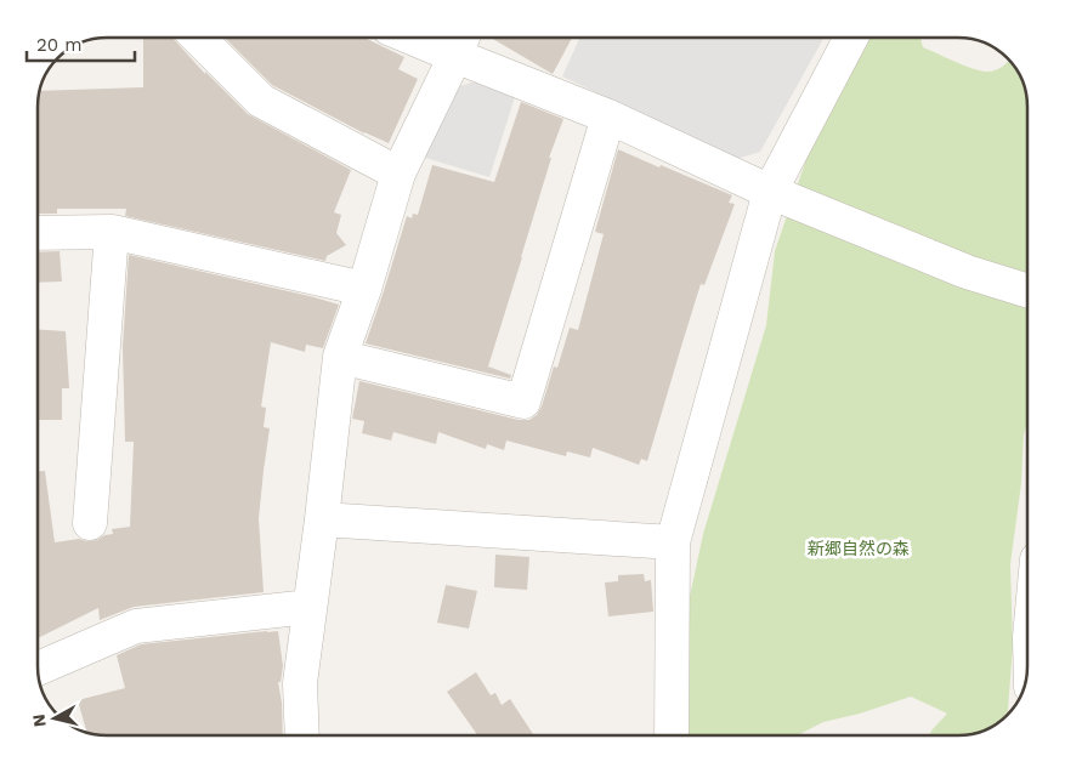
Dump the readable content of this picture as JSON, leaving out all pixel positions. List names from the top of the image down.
{
  "parks": ["新郷自然の森"],
  "scale_bar": "20 m",
  "north": "left"
}
